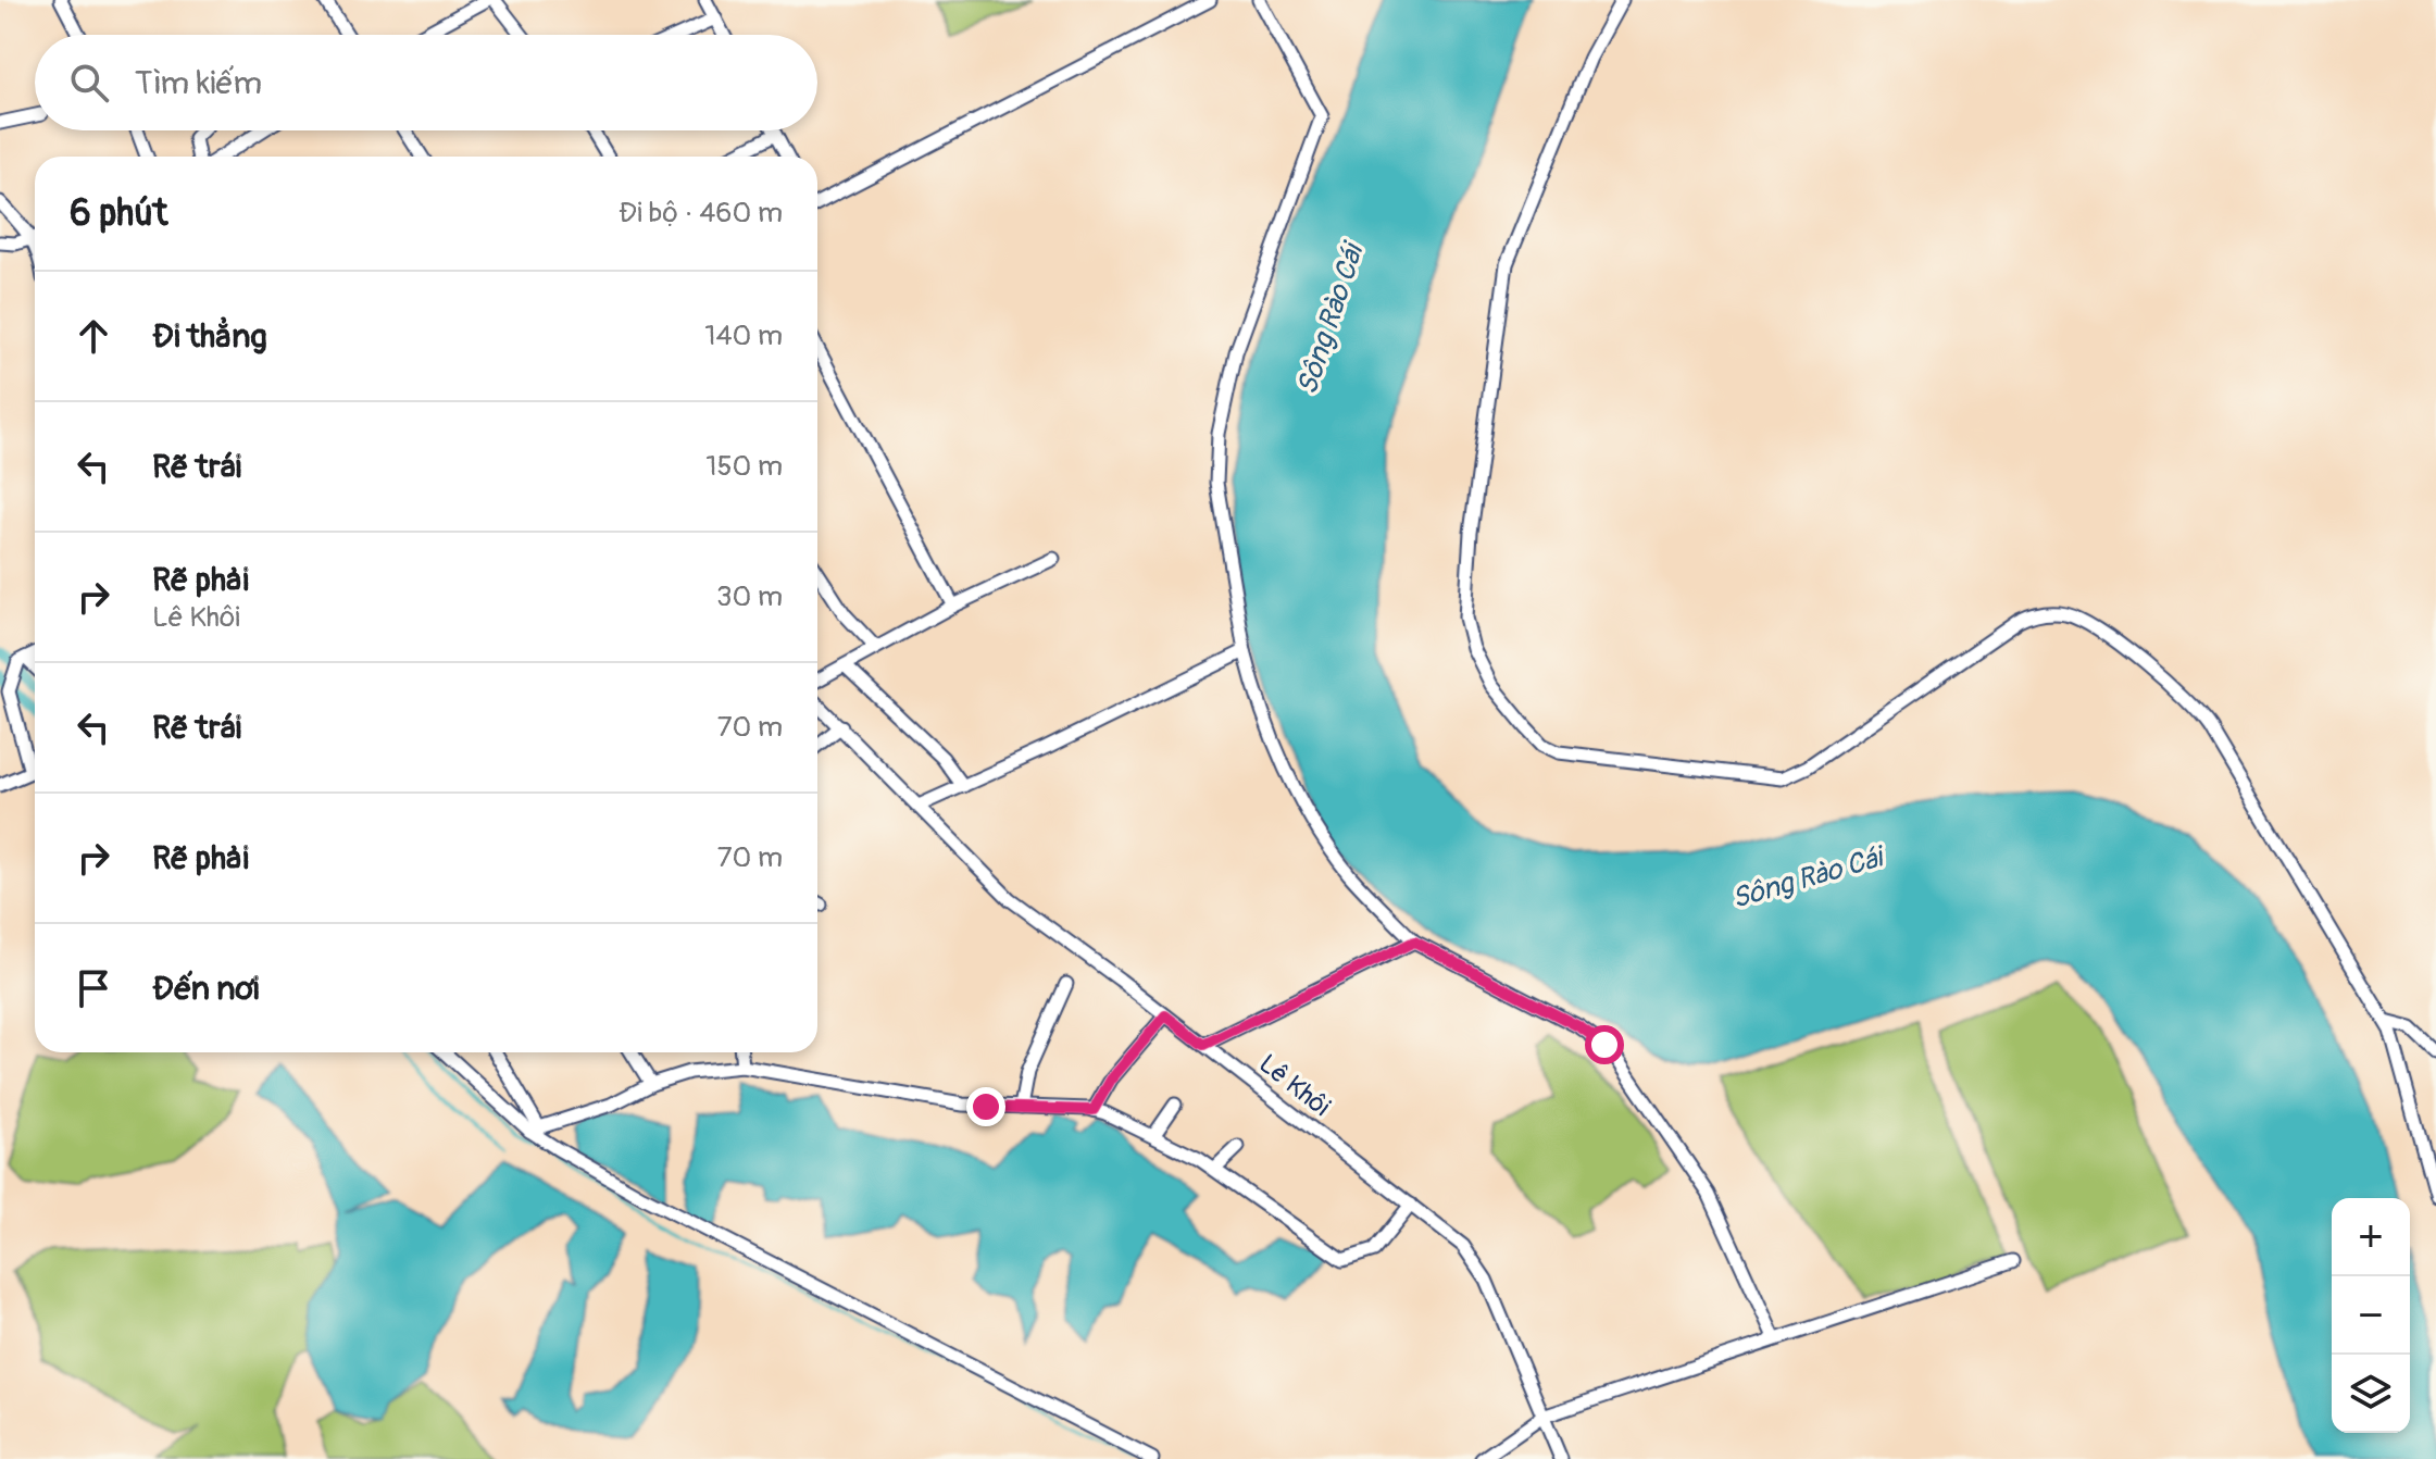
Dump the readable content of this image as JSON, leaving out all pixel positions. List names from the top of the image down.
{
  "streets": {
    "street": ["Lê Khôi"]
  },
  "water": ["Sông Rào Cái"],
  "page": {
    "search": "Tìm kiếm",
    "heading": ["6 phút", "Đi bộ · 460 m"],
    "list": [
      ["Đi thẳng", "140 m"],
      ["Rẽ trái", "150 m"],
      ["Rẽ phải", "Lê Khôi", "30 m"],
      ["Rẽ trái", "70 m"],
      ["Rẽ phải", "70 m"],
      "Đến nơi"
    ],
    "map_buttons": ["+", "−"]
  }
}
